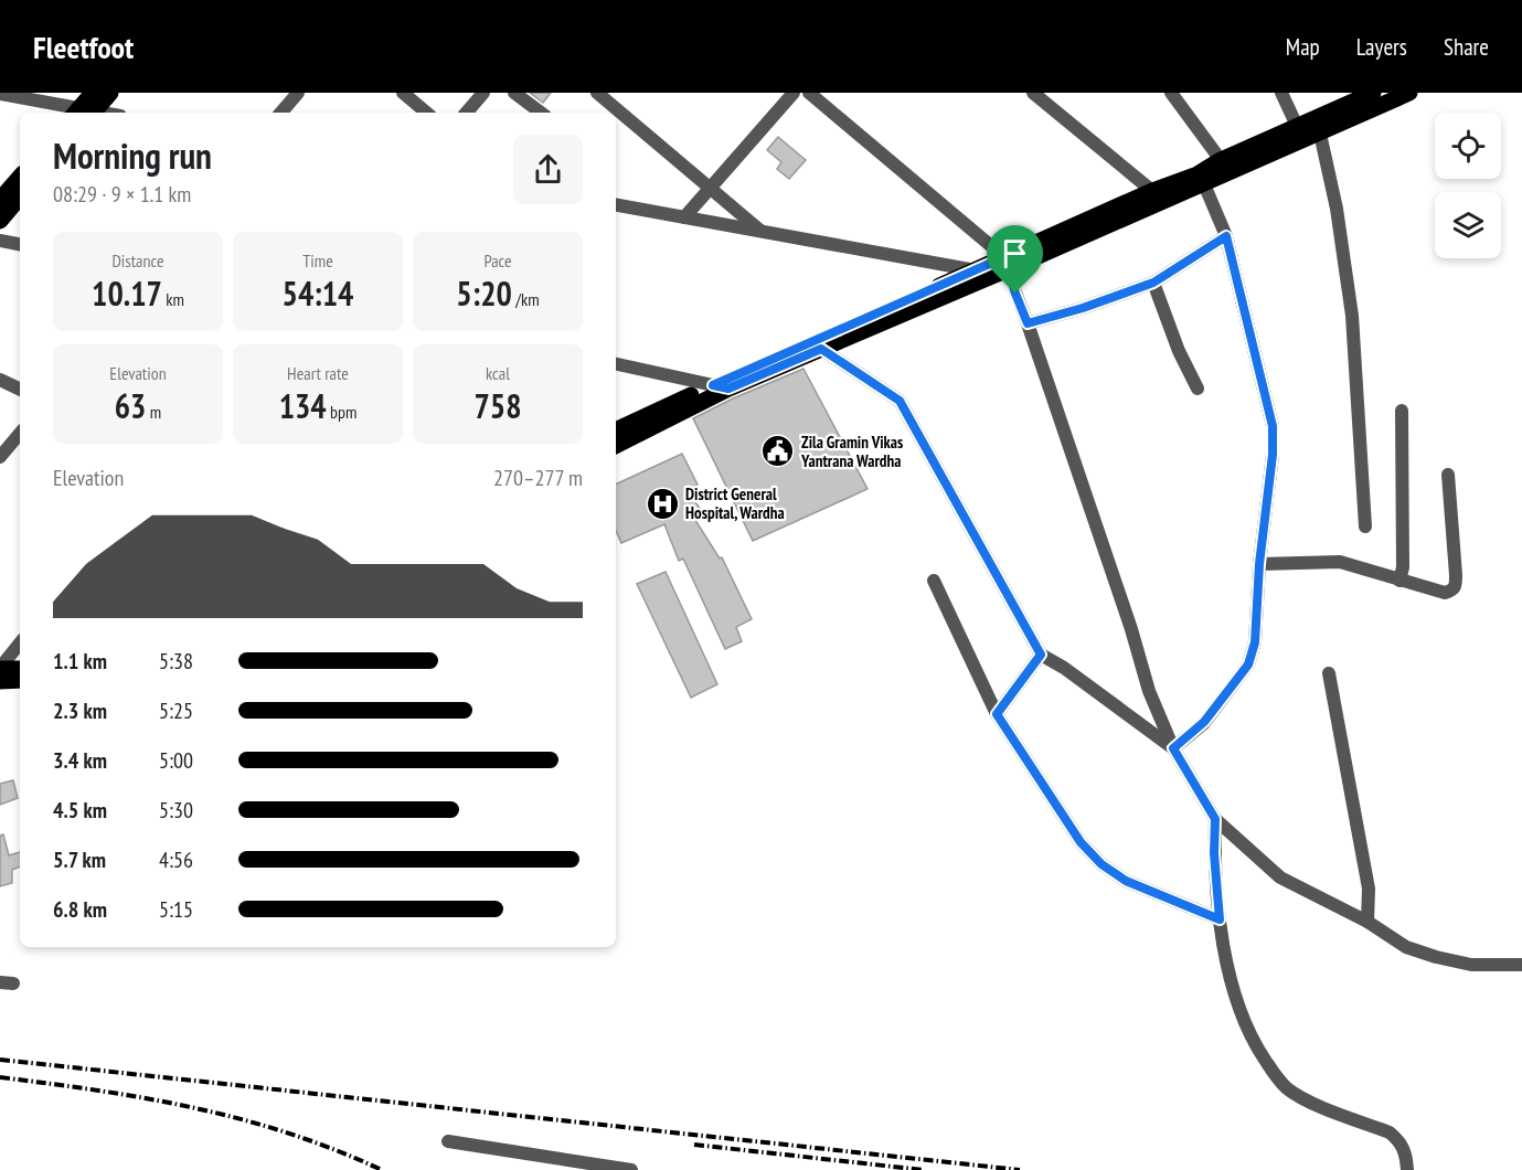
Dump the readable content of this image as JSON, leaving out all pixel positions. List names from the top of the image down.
{
  "places": {
    "public building": ["Zila Gramin Vikas Yantrana Wardha"],
    "hospital": ["District General Hospital, Wardha"]
  },
  "page": {
    "header": "Fleetfoot",
    "nav": ["Map", "Layers", "Share"],
    "heading": ["Morning run", "08:29 · 9 × 1.1 km"],
    "stats": [
      ["Distance", "10.17 km"],
      ["Time", "54:14"],
      ["Pace", "5:20 /km"],
      ["Elevation", "63 m"],
      ["Heart rate", "134 bpm"],
      ["kcal", "758"]
    ],
    "chart": ["Elevation", "270–277 m"],
    "list": [
      {
        "name": "1.1 km",
        "note": "5:38"
      },
      {
        "name": "2.3 km",
        "note": "5:25"
      },
      {
        "name": "3.4 km",
        "note": "5:00"
      },
      {
        "name": "4.5 km",
        "note": "5:30"
      },
      {
        "name": "5.7 km",
        "note": "4:56"
      },
      {
        "name": "6.8 km",
        "note": "5:15"
      }
    ]
  }
}
